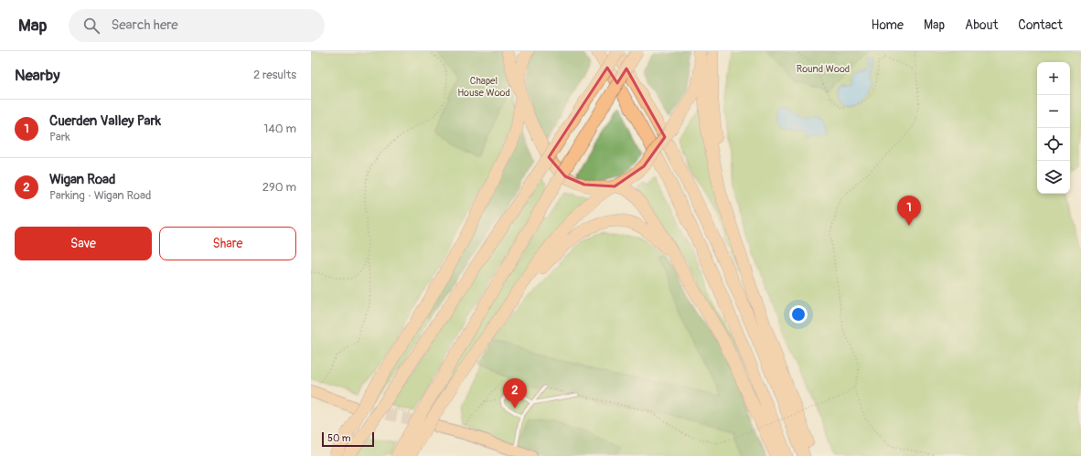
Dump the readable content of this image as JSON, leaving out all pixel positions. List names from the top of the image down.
{
  "parks": ["Round Wood", "Chapel House Wood"],
  "scale_bar": "50 m",
  "page": {
    "header": "Map",
    "search": "Search here",
    "nav": [
      "Home",
      "Map",
      "About",
      "Contact"
    ],
    "heading": ["Nearby", "2 results"],
    "map_buttons": ["+", "−"],
    "list": [
      {
        "mark": "1",
        "name": "Cuerden Valley Park",
        "note": "Park",
        "value": "140 m"
      },
      {
        "mark": "2",
        "name": "Wigan Road",
        "note": "Parking · Wigan Road",
        "value": "290 m"
      }
    ],
    "pins": ["1", "2"],
    "buttons": ["Save", "Share"],
    "scale": "50 m"
  }
}
